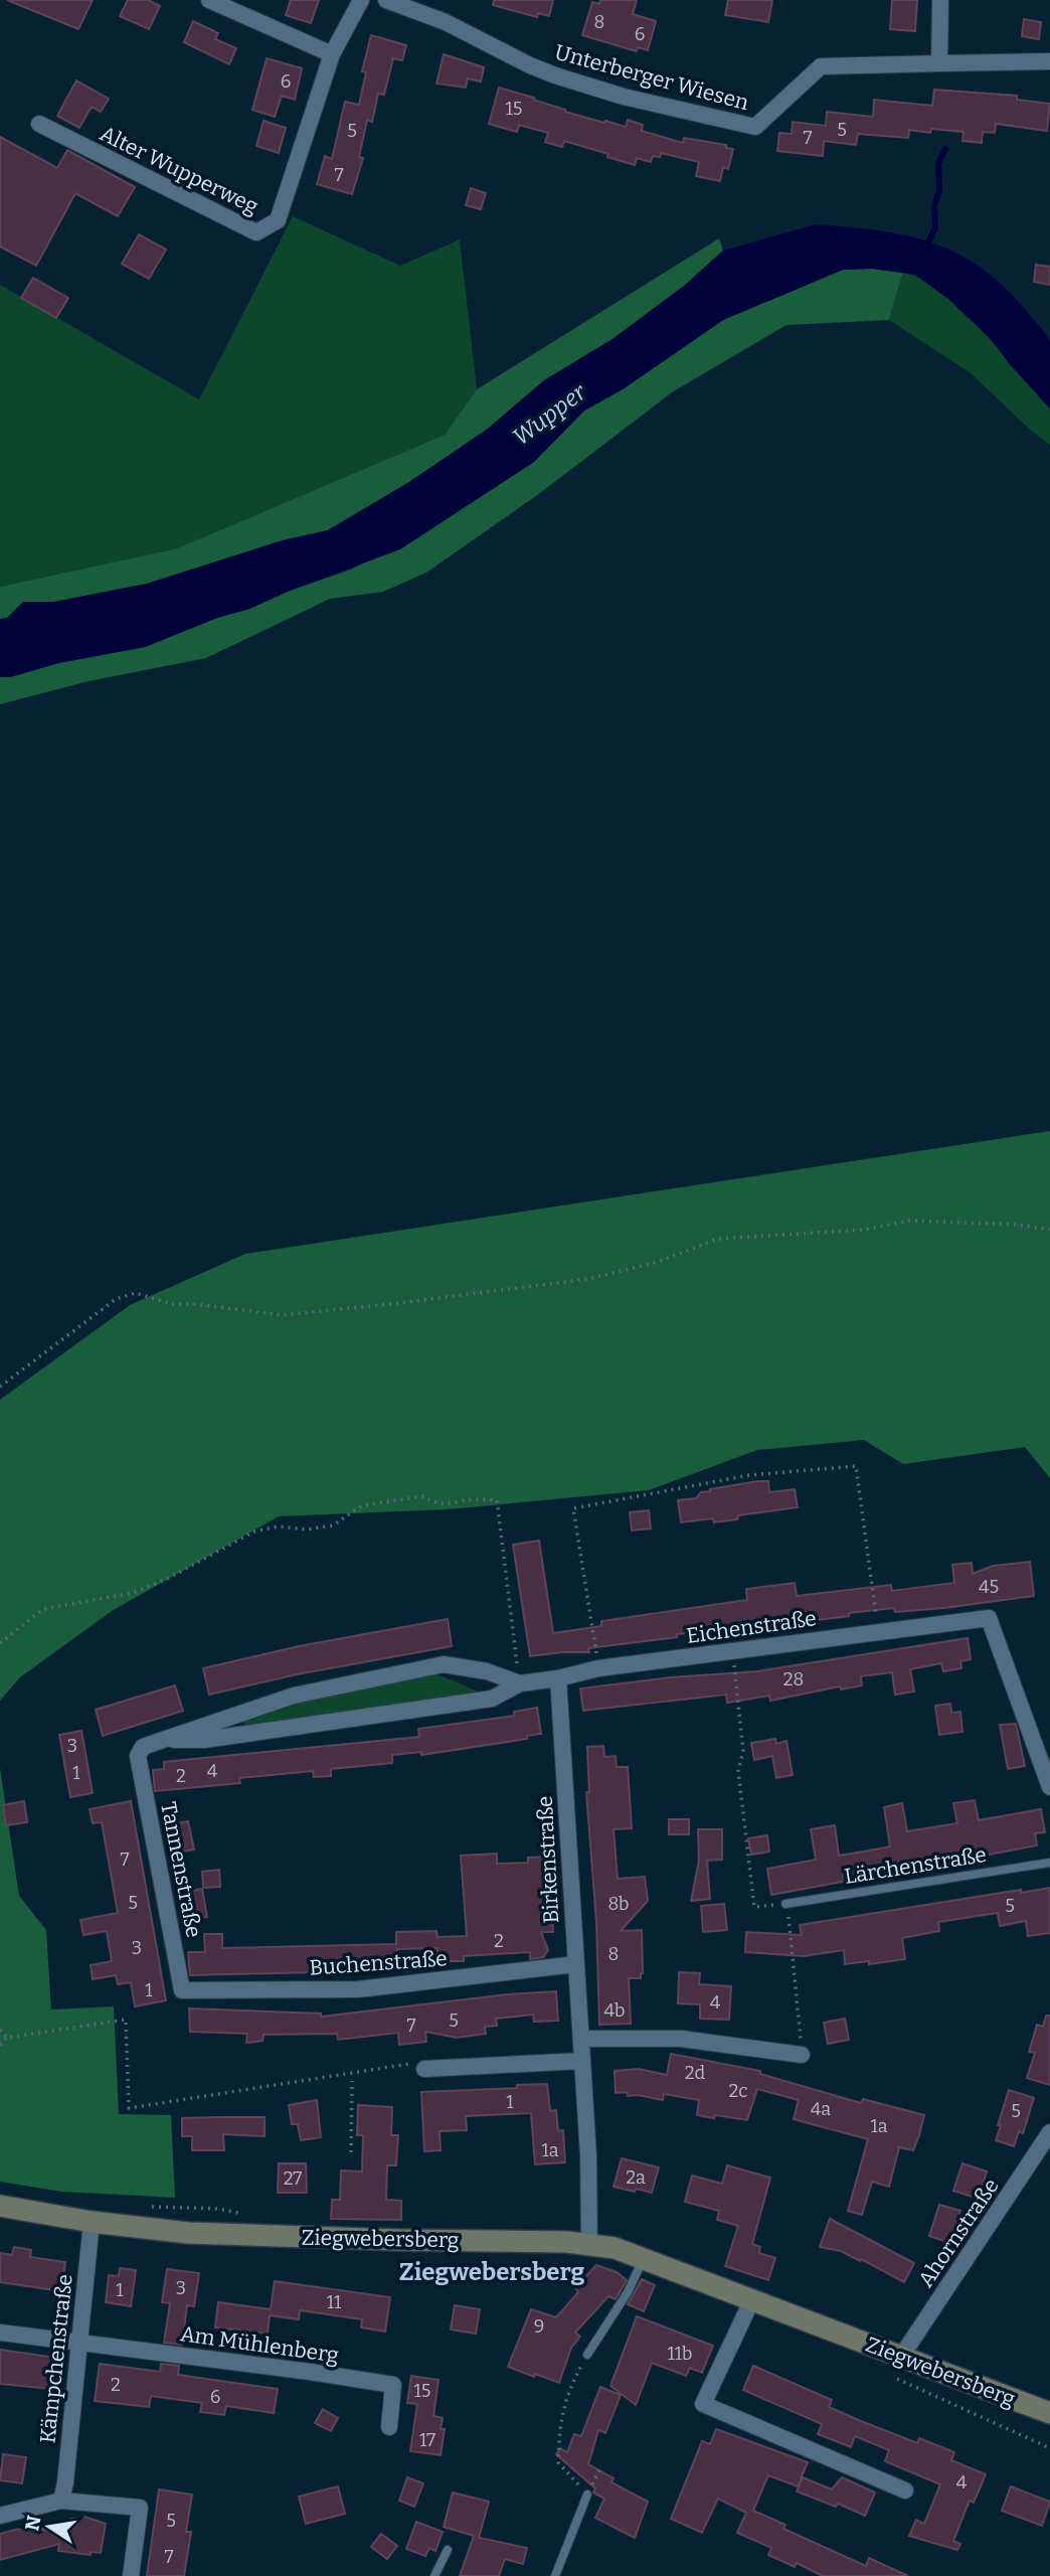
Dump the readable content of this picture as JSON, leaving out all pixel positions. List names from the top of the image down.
{
  "streets": {
    "main road": ["Ziegwebersberg"],
    "street": [
      "Unterberger Wiesen",
      "Alter Wupperweg",
      "Eichenstraße",
      "Birkenstraße",
      "Tannenstraße",
      "Buchenstraße",
      "Ahornstraße",
      "Am Mühlenberg",
      "Kämpchenstraße"
    ],
    "lane": ["Lärchenstraße"]
  },
  "crossings": [
    ["Eichenstraße", "Birkenstraße"],
    ["Eichenstraße", "Tannenstraße"],
    ["Birkenstraße", "Buchenstraße"],
    ["Birkenstraße", "Ziegwebersberg"],
    ["Tannenstraße", "Buchenstraße"],
    ["Ahornstraße", "Ziegwebersberg"],
    ["Ziegwebersberg", "Kämpchenstraße"],
    ["Am Mühlenberg", "Kämpchenstraße"]
  ],
  "districts": ["Ziegwebersberg"],
  "water": ["Wupper"],
  "house_numbers": [
    "8",
    "6",
    "6",
    "15",
    "5",
    "5",
    "7",
    "7",
    "45",
    "28",
    "3",
    "4",
    "1",
    "2",
    "7",
    "5",
    "8b",
    "5",
    "2",
    "3",
    "8",
    "1",
    "4",
    "4b",
    "5",
    "7",
    "2d",
    "2c",
    "1",
    "4a",
    "5",
    "1a",
    "1a",
    "2a",
    "27",
    "3",
    "1",
    "11",
    "9",
    "11b",
    "2",
    "15",
    "6",
    "17",
    "4",
    "5",
    "7"
  ],
  "north": "left"
}
